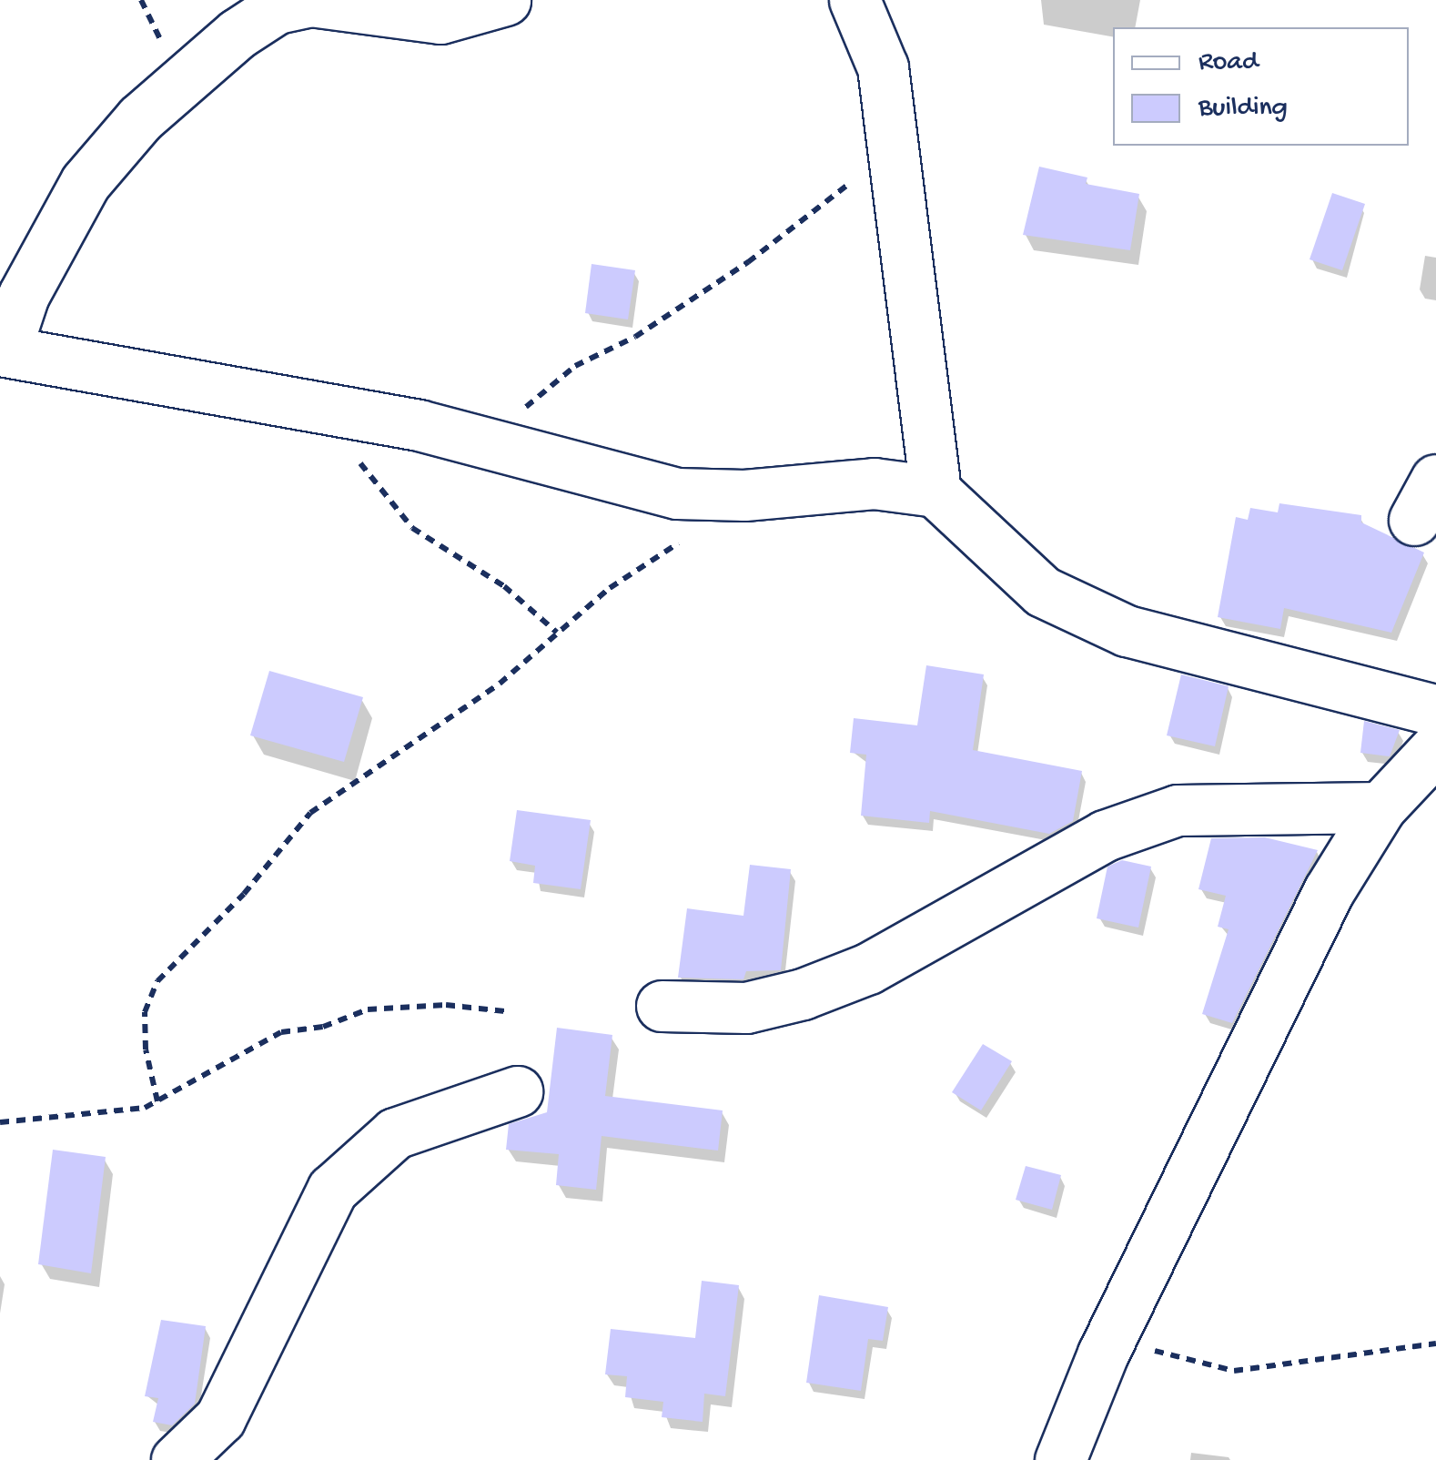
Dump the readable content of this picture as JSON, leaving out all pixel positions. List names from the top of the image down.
{
  "legend": ["Road", "Building"]
}
